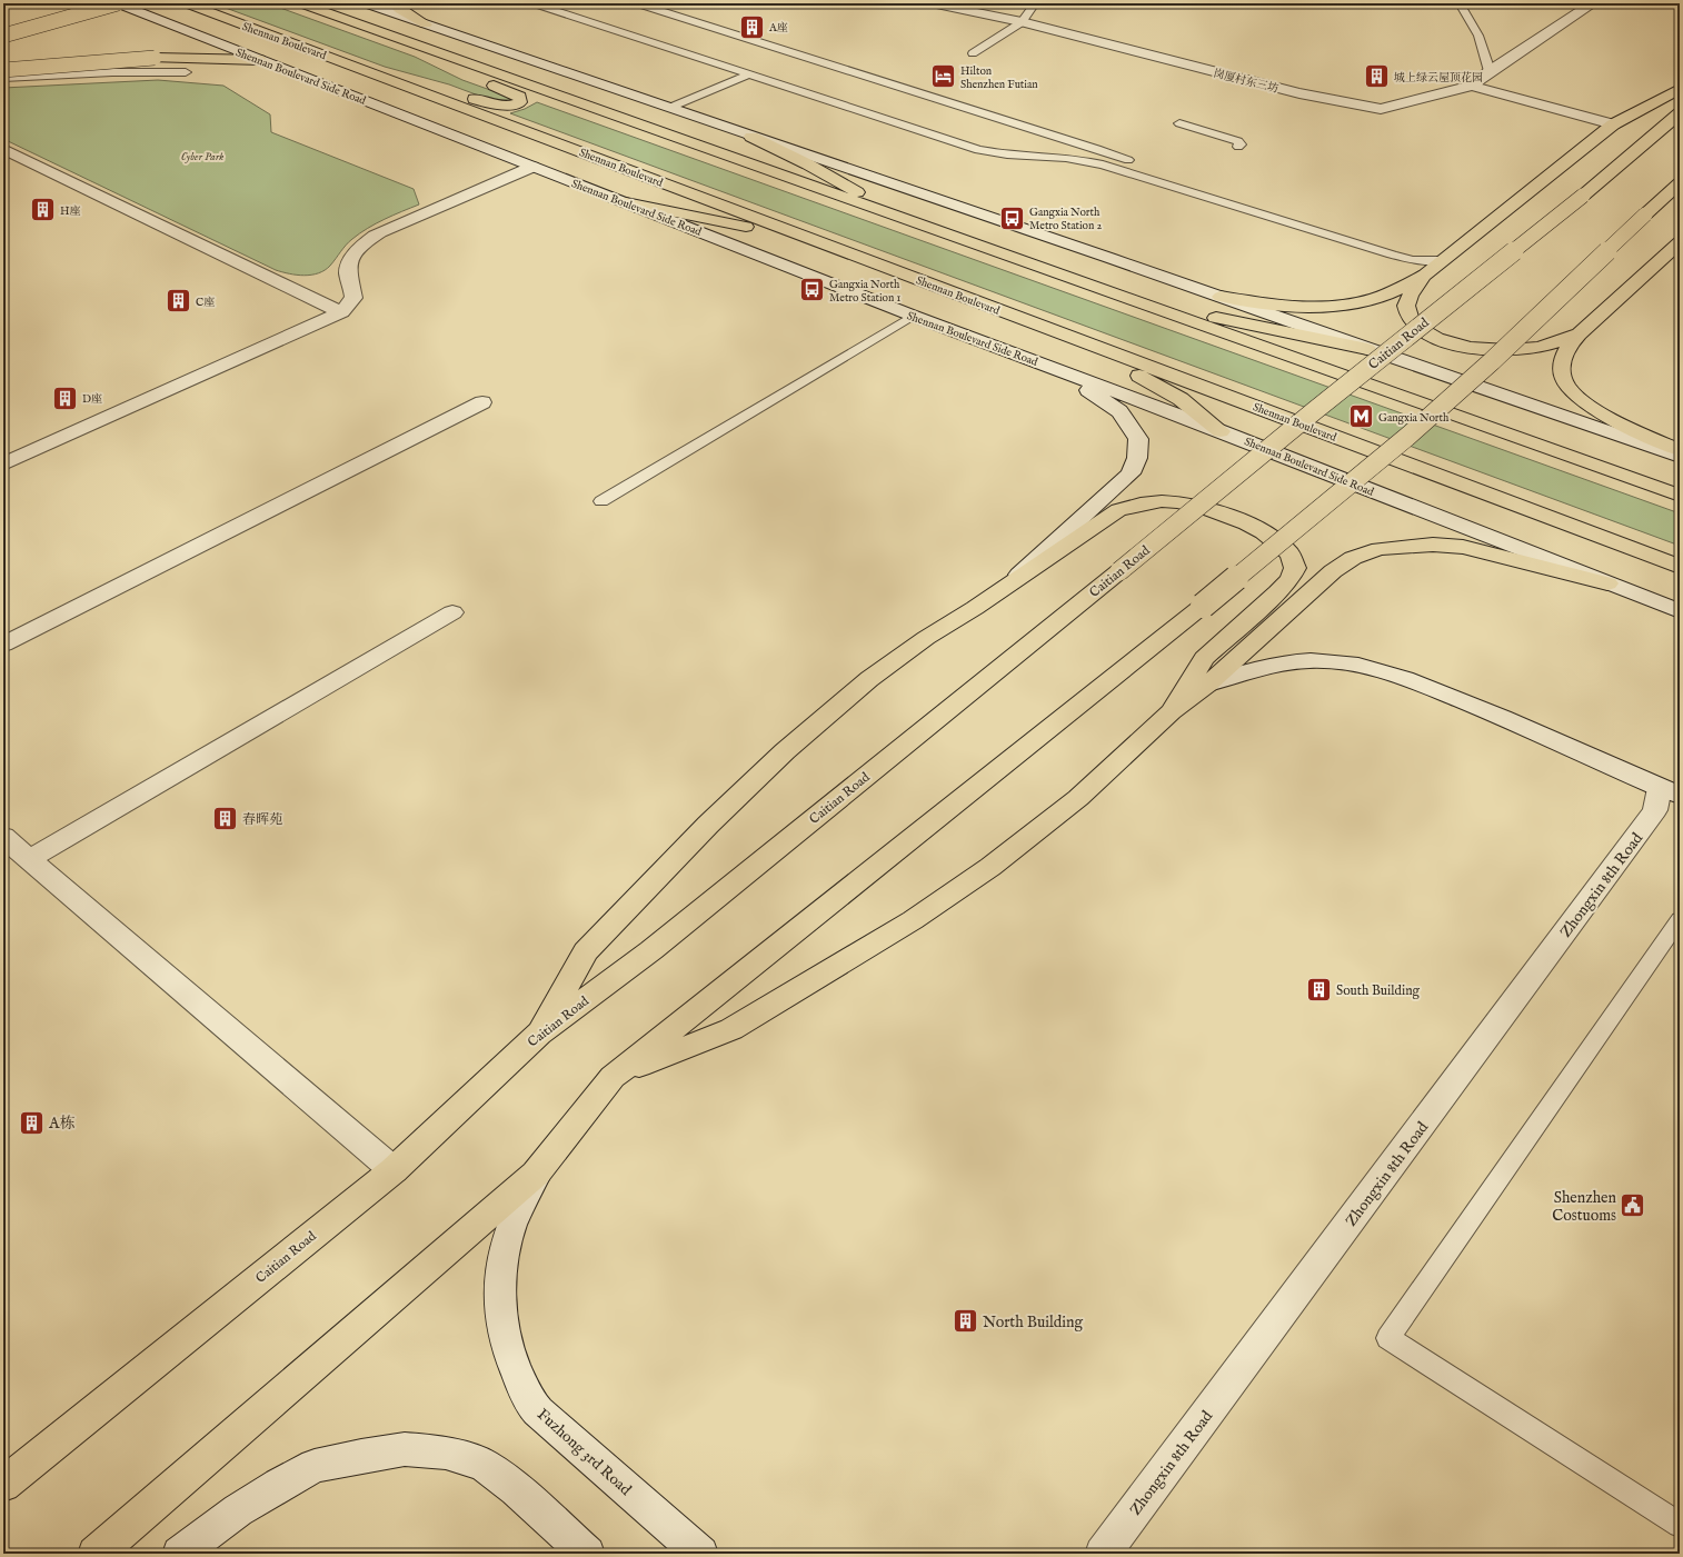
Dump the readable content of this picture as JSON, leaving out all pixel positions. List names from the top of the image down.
{
  "streets": {
    "main road": ["Shennan Boulevard", "Caitian Road"],
    "street": [
      "Shennan Boulevard Side Road",
      "岗厦村东三坊",
      "Zhongxin 8th Road",
      "Fuzhong 3rd Road"
    ]
  },
  "parks": ["Cyber Park"],
  "places": {
    "building": [
      "A座",
      "城上绿云屋顶花园",
      "H座",
      "C座",
      "D座",
      "春晖苑",
      "South Building",
      "A栋",
      "North Building"
    ],
    "hotel": ["Hilton Shenzhen Futian"],
    "bus stop": ["Gangxia North Metro Station 2", "Gangxia North Metro Station 1"],
    "metro station": ["Gangxia North"],
    "public building": ["Shenzhen Costuoms"]
  }
}
